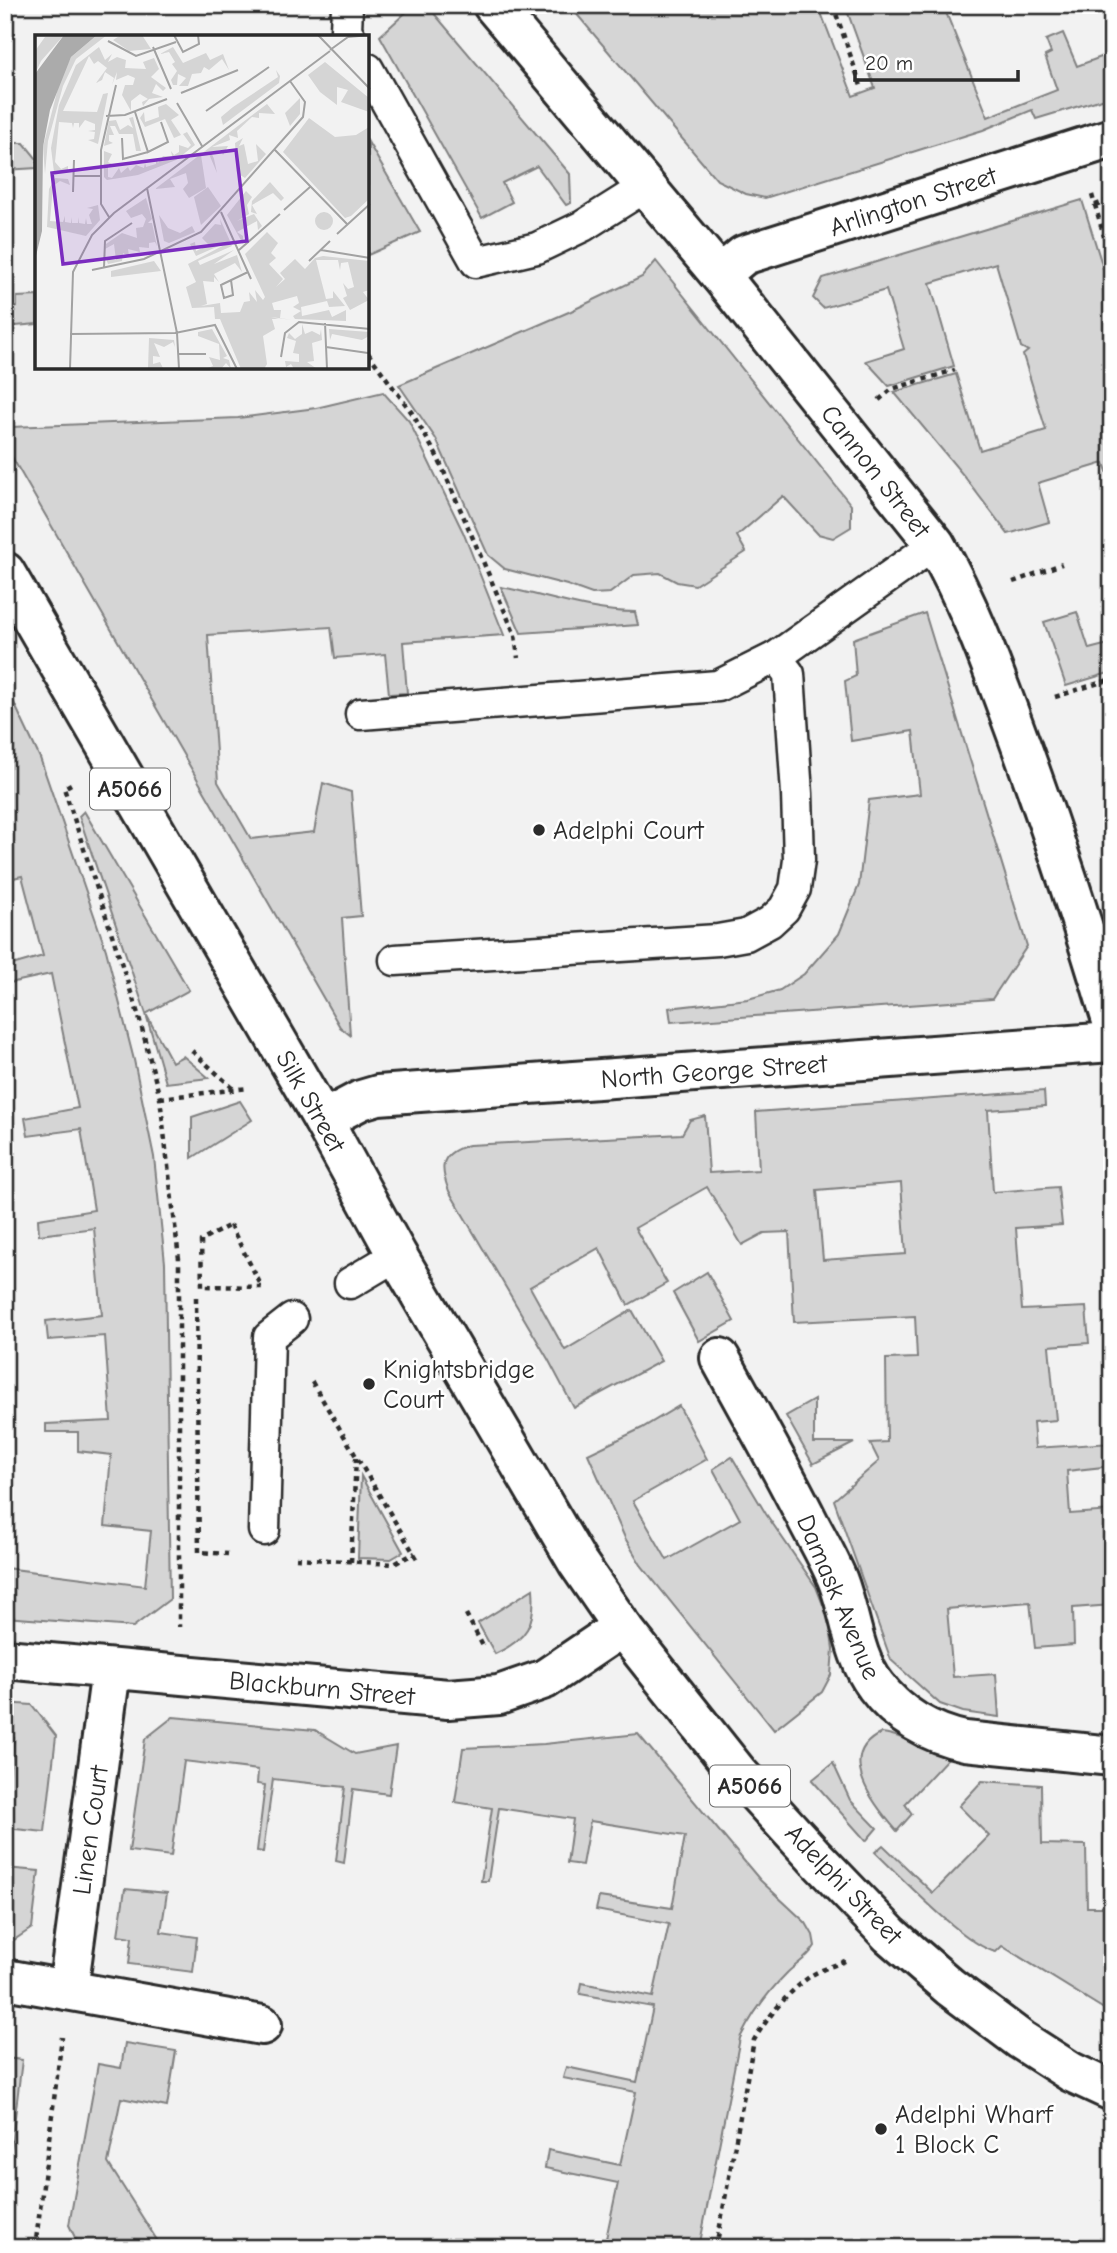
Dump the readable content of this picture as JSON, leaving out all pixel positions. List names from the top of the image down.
{
  "streets": {
    "street": [
      "Arlington Street",
      "Cannon Street",
      "A5066",
      "North George Street",
      "Silk Street",
      "Damask Avenue",
      "Blackburn Street",
      "Linen Court",
      "Adelphi Street"
    ]
  },
  "crossings": [
    ["Arlington Street", "Cannon Street"],
    ["North George Street", "Silk Street"],
    ["Silk Street", "Blackburn Street"],
    ["Silk Street", "Adelphi Street"],
    ["Blackburn Street", "Linen Court"],
    ["Blackburn Street", "Adelphi Street"]
  ],
  "places": ["Adelphi Court", "Knightsbridge Court", "Adelphi Wharf 1 Block C"],
  "scale_bar": "20 m"
}
